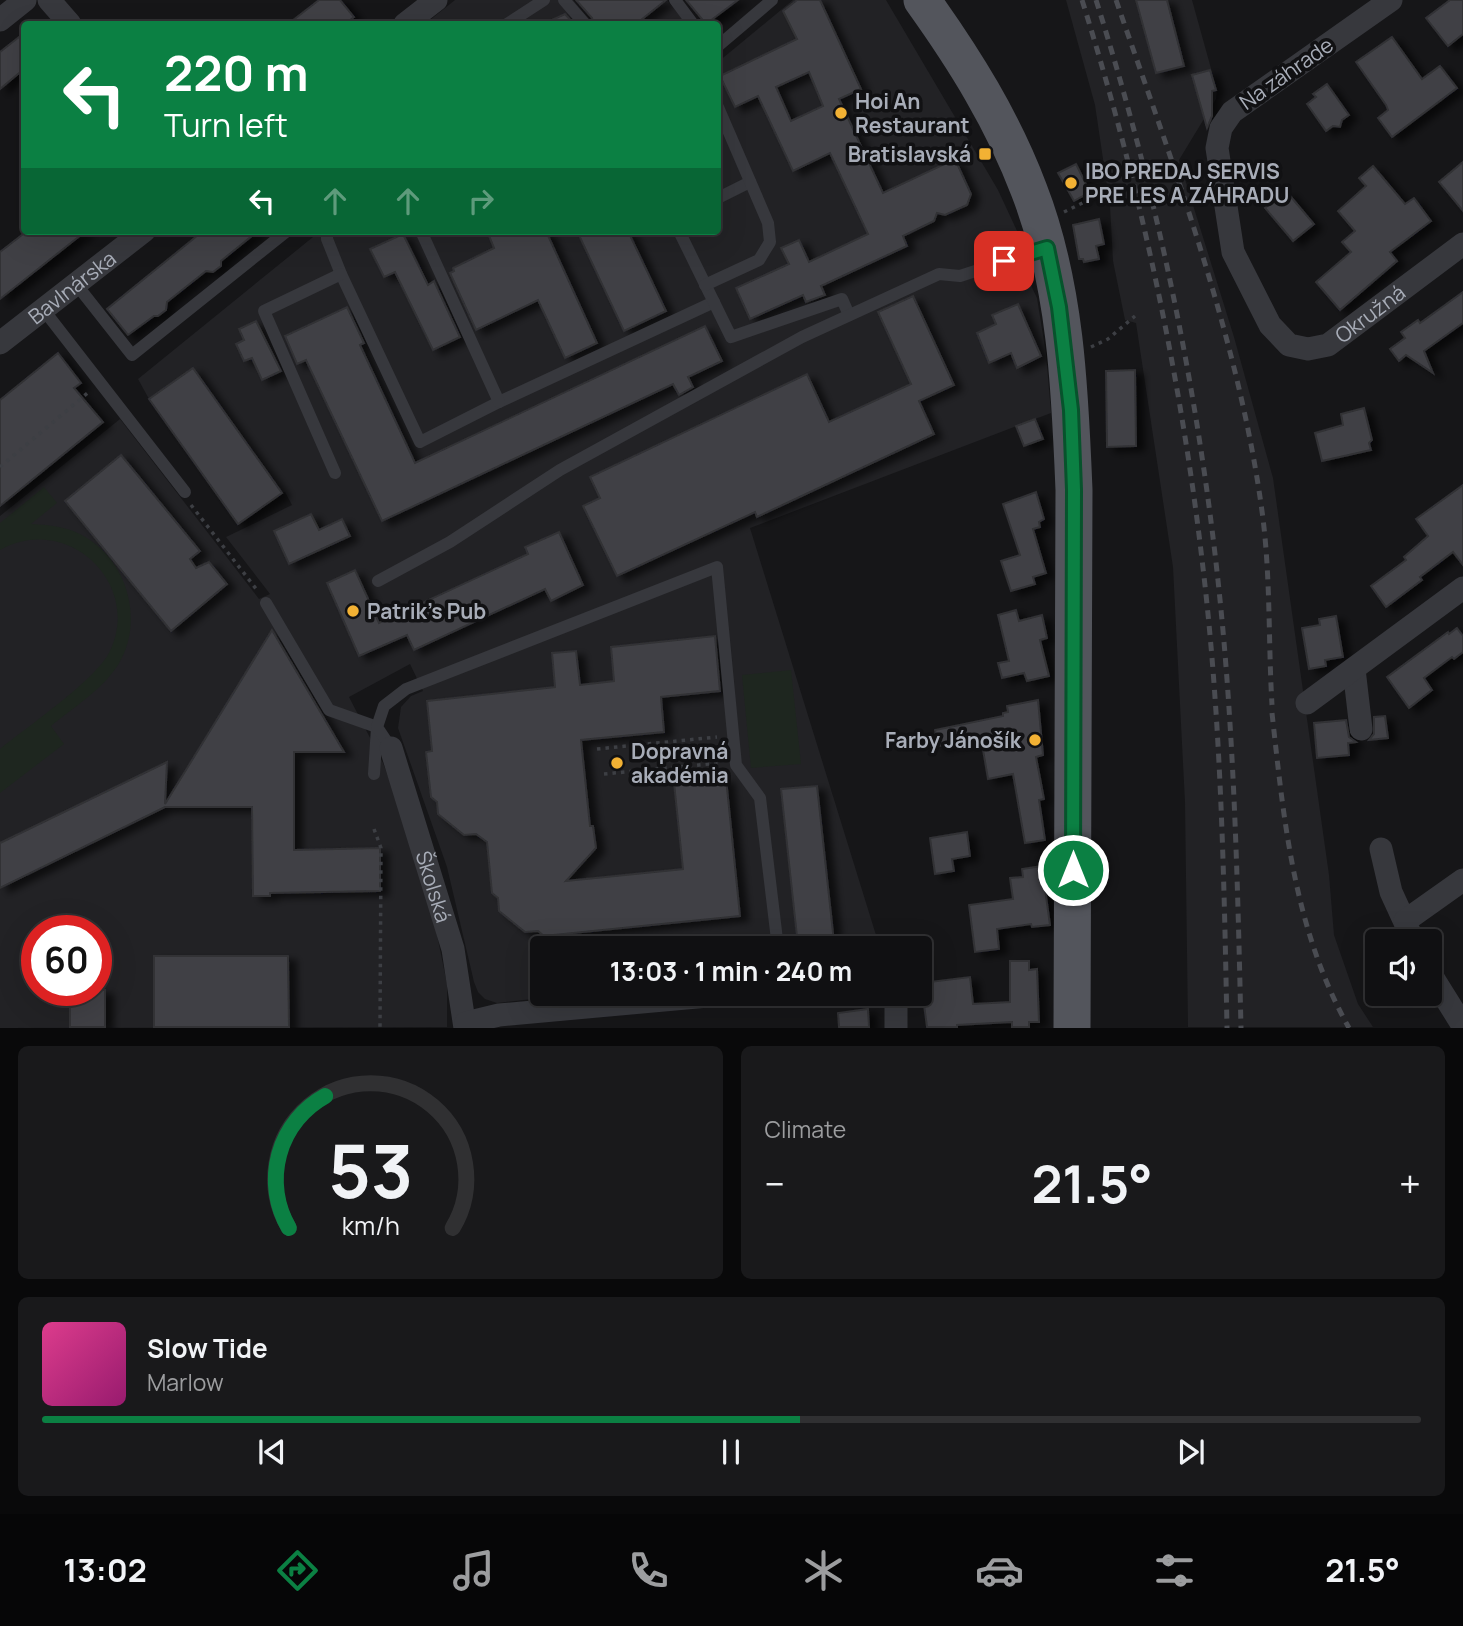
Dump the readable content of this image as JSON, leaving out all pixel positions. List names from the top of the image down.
{
  "streets": {
    "street": [
      "Na záhrade",
      "Bavlnárska",
      "Okružná",
      "Školská"
    ]
  },
  "crossings": [
    ["Na záhrade", "Okružná"]
  ],
  "places": {
    "other": [
      "Hoi An Restaurant",
      "IBO PREDAJ SERVIS PRE LES A ZÁHRADU",
      "Patrik's Pub",
      "Farby Jánošík",
      "Dopravná akadémia"
    ],
    "transit": ["Bratislavská"]
  },
  "page": {
    "turn": ["220 m", "Turn left"],
    "limit": "60",
    "trip": "13:03 · 1 min · 240 m",
    "tile": "Climate",
    "heat": ["−", "21.5°", "+"],
    "song": ["Slow Tide", "Marlow"],
    "tabs": ["13:02", "21.5°"],
    "gauge": ["53", "km/h"]
  }
}
